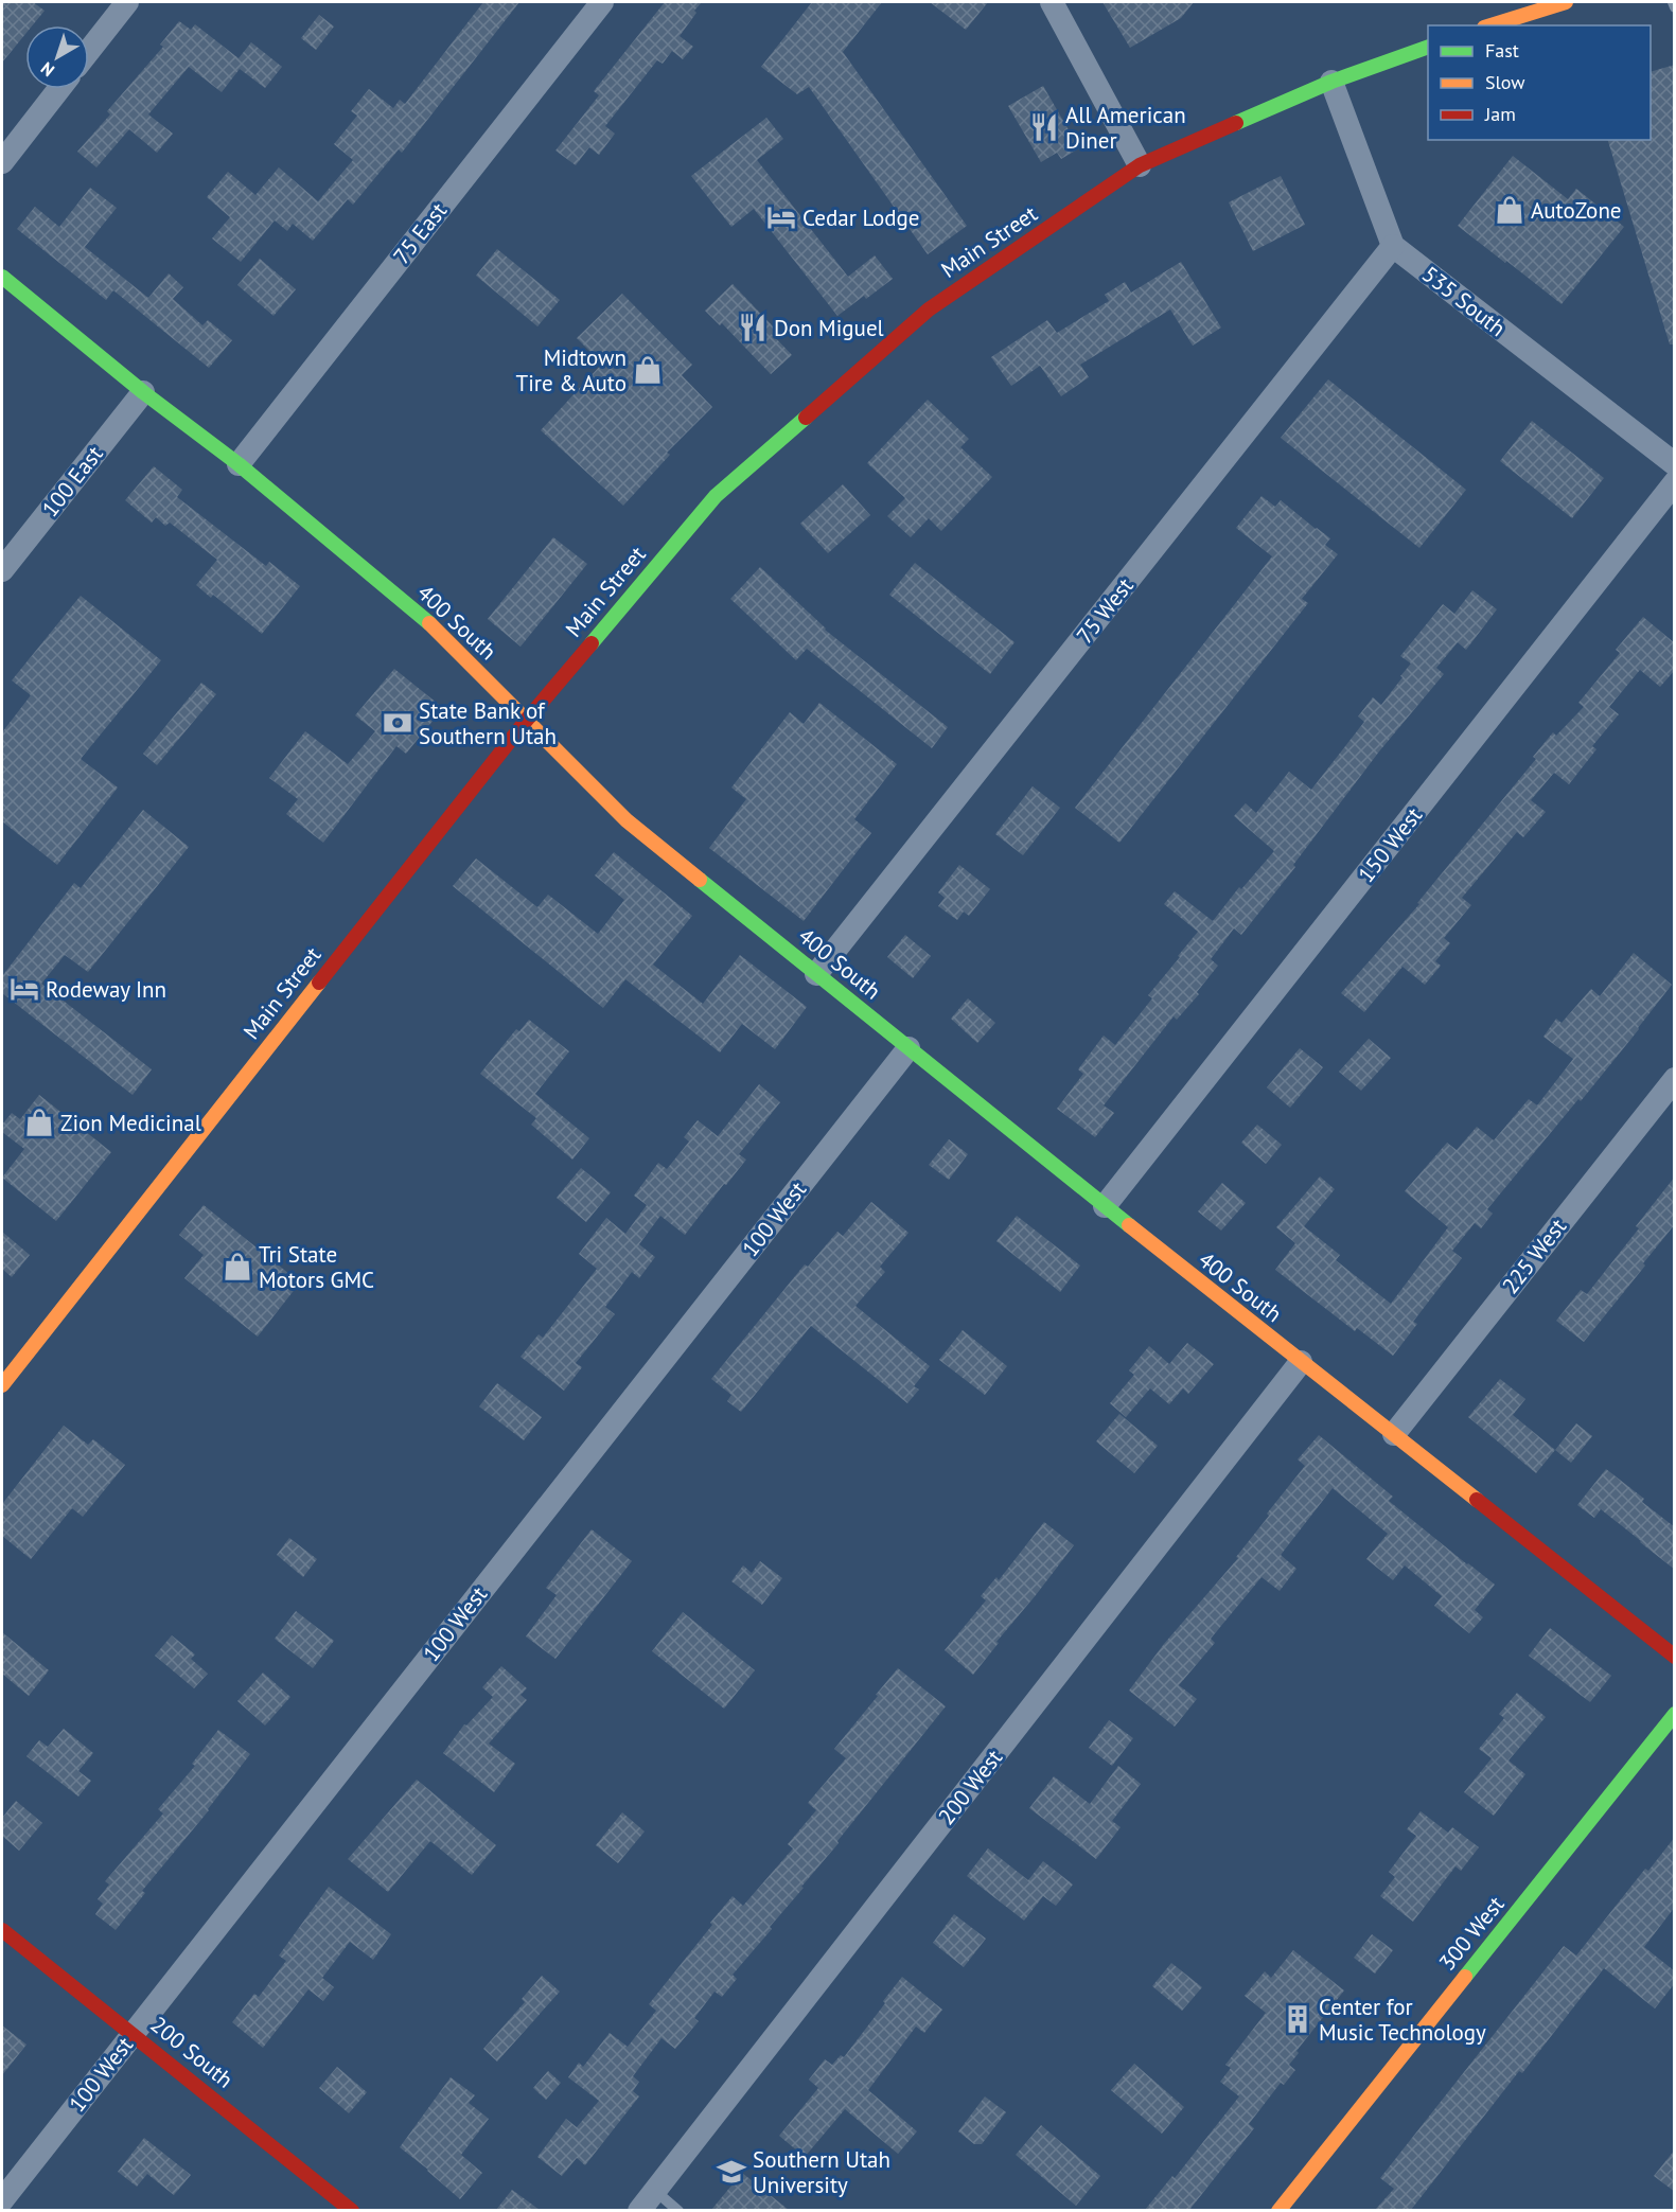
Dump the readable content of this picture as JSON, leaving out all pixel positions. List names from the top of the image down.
{
  "streets": {
    "street": [
      "75 East",
      "Main Street",
      "535 South",
      "100 East",
      "75 West",
      "400 South",
      "150 West",
      "100 West",
      "225 West",
      "200 West",
      "300 West",
      "200 South"
    ]
  },
  "crossings": [
    ["75 East", "400 South"],
    ["Main Street", "400 South"],
    ["535 South", "75 West"],
    ["100 East", "400 South"],
    ["75 West", "400 South"],
    ["400 South", "150 West"],
    ["400 South", "100 West"],
    ["400 South", "225 West"],
    ["400 South", "200 West"],
    ["100 West", "200 South"]
  ],
  "places": {
    "restaurant": ["All American Diner", "Don Miguel"],
    "shop": [
      "AutoZone",
      "Midtown Tire & Auto",
      "Zion Medicinal",
      "Tri State Motors GMC"
    ],
    "hotel": ["Cedar Lodge", "Rodeway Inn"],
    "bank": ["State Bank of Southern Utah"],
    "building": ["Center for Music Technology"],
    "school or university": ["Southern Utah University"]
  },
  "legend": ["Fast", "Slow", "Jam"],
  "north": "bottom left"
}
